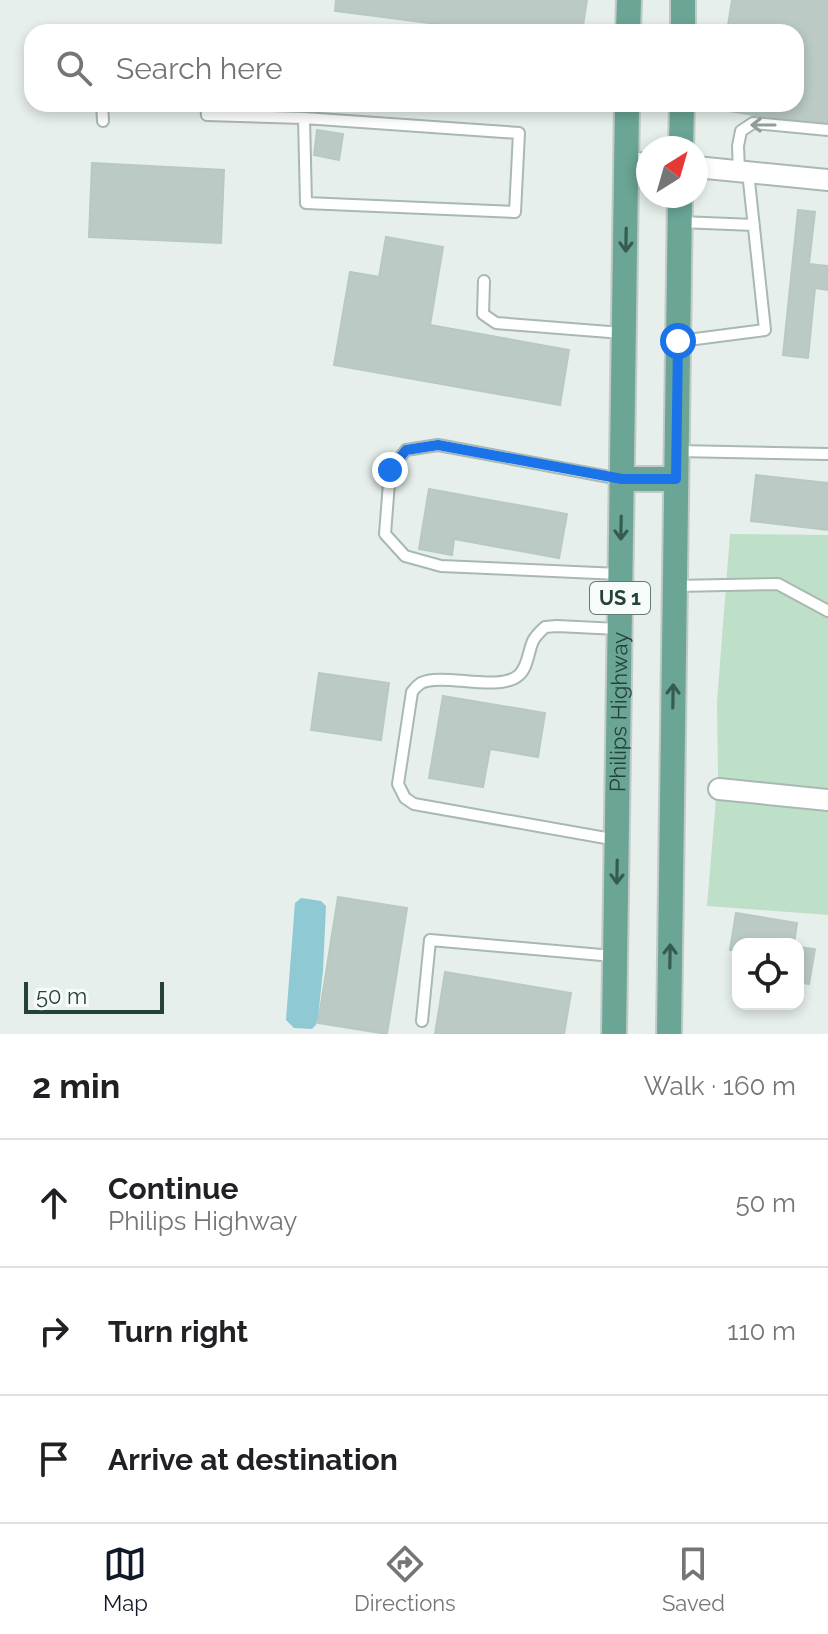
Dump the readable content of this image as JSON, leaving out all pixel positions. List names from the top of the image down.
{
  "streets": {
    "main road": ["US 1", "Philips Highway"]
  },
  "scale_bar": "50 m",
  "north": "top right",
  "page": {
    "search": "Search here",
    "scale": "50 m",
    "heading": ["2 min", "Walk · 160 m"],
    "list": [
      ["Continue", "Philips Highway", "50 m"],
      ["Turn right", "110 m"],
      "Arrive at destination"
    ],
    "nav": ["Map", "Directions", "Saved"]
  }
}
